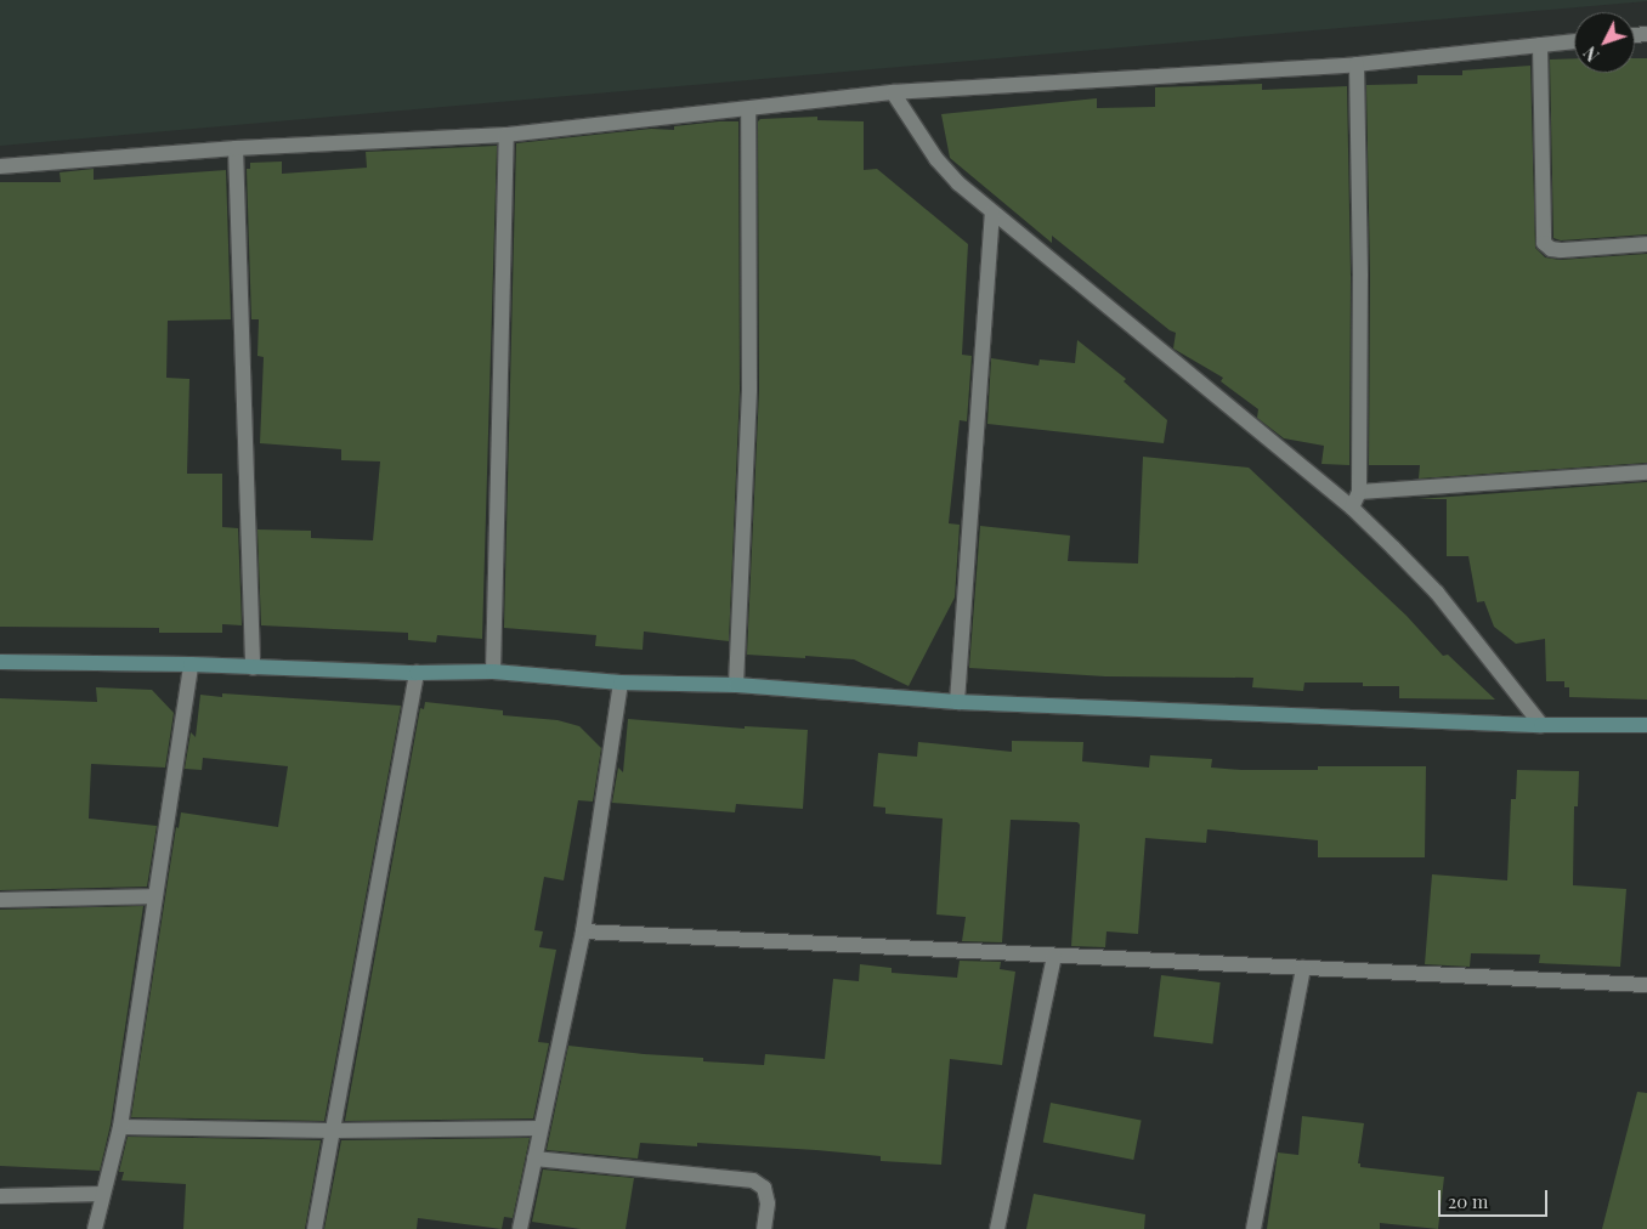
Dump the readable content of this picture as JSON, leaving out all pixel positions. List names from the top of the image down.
{
  "scale_bar": "20 m",
  "north": "bottom left"
}
